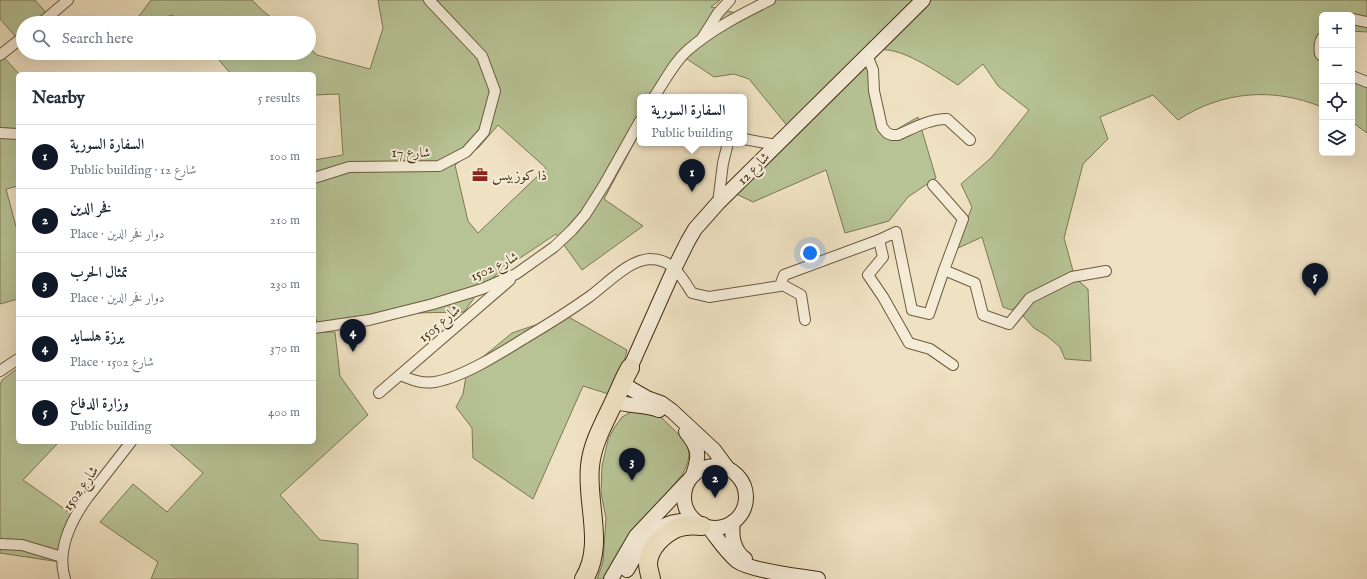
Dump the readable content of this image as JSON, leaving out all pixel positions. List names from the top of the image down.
{
  "streets": {
    "street": [
      "شارع 17",
      "شارع 12",
      "شارع 1502",
      "شارع 1505"
    ]
  },
  "crossings": [
    ["شارع 1502", "شارع 1505"]
  ],
  "places": {
    "office": ["ذا كوزبيس"]
  },
  "page": {
    "map_buttons": ["+", "−"],
    "search": "Search here",
    "heading": ["Nearby", "5 results"],
    "popup": ["السفارة السورية", "Public building"],
    "list": [
      {
        "mark": "1",
        "name": "السفارة السورية",
        "note": "Public building · شارع 12",
        "value": "100 m"
      },
      {
        "mark": "2",
        "name": "فخر الدين",
        "note": "Place · دوار فخر الدين",
        "value": "210 m"
      },
      {
        "mark": "3",
        "name": "تمثال الحرب",
        "note": "Place · دوار فخر الدين",
        "value": "230 m"
      },
      {
        "mark": "4",
        "name": "يرزة هلسايد",
        "note": "Place · شارع 1502",
        "value": "370 m"
      },
      {
        "mark": "5",
        "name": "وزارة الدفاع",
        "note": "Public building",
        "value": "400 m"
      }
    ],
    "pins": [
      "1",
      "5",
      "4",
      "3",
      "2"
    ]
  }
}
